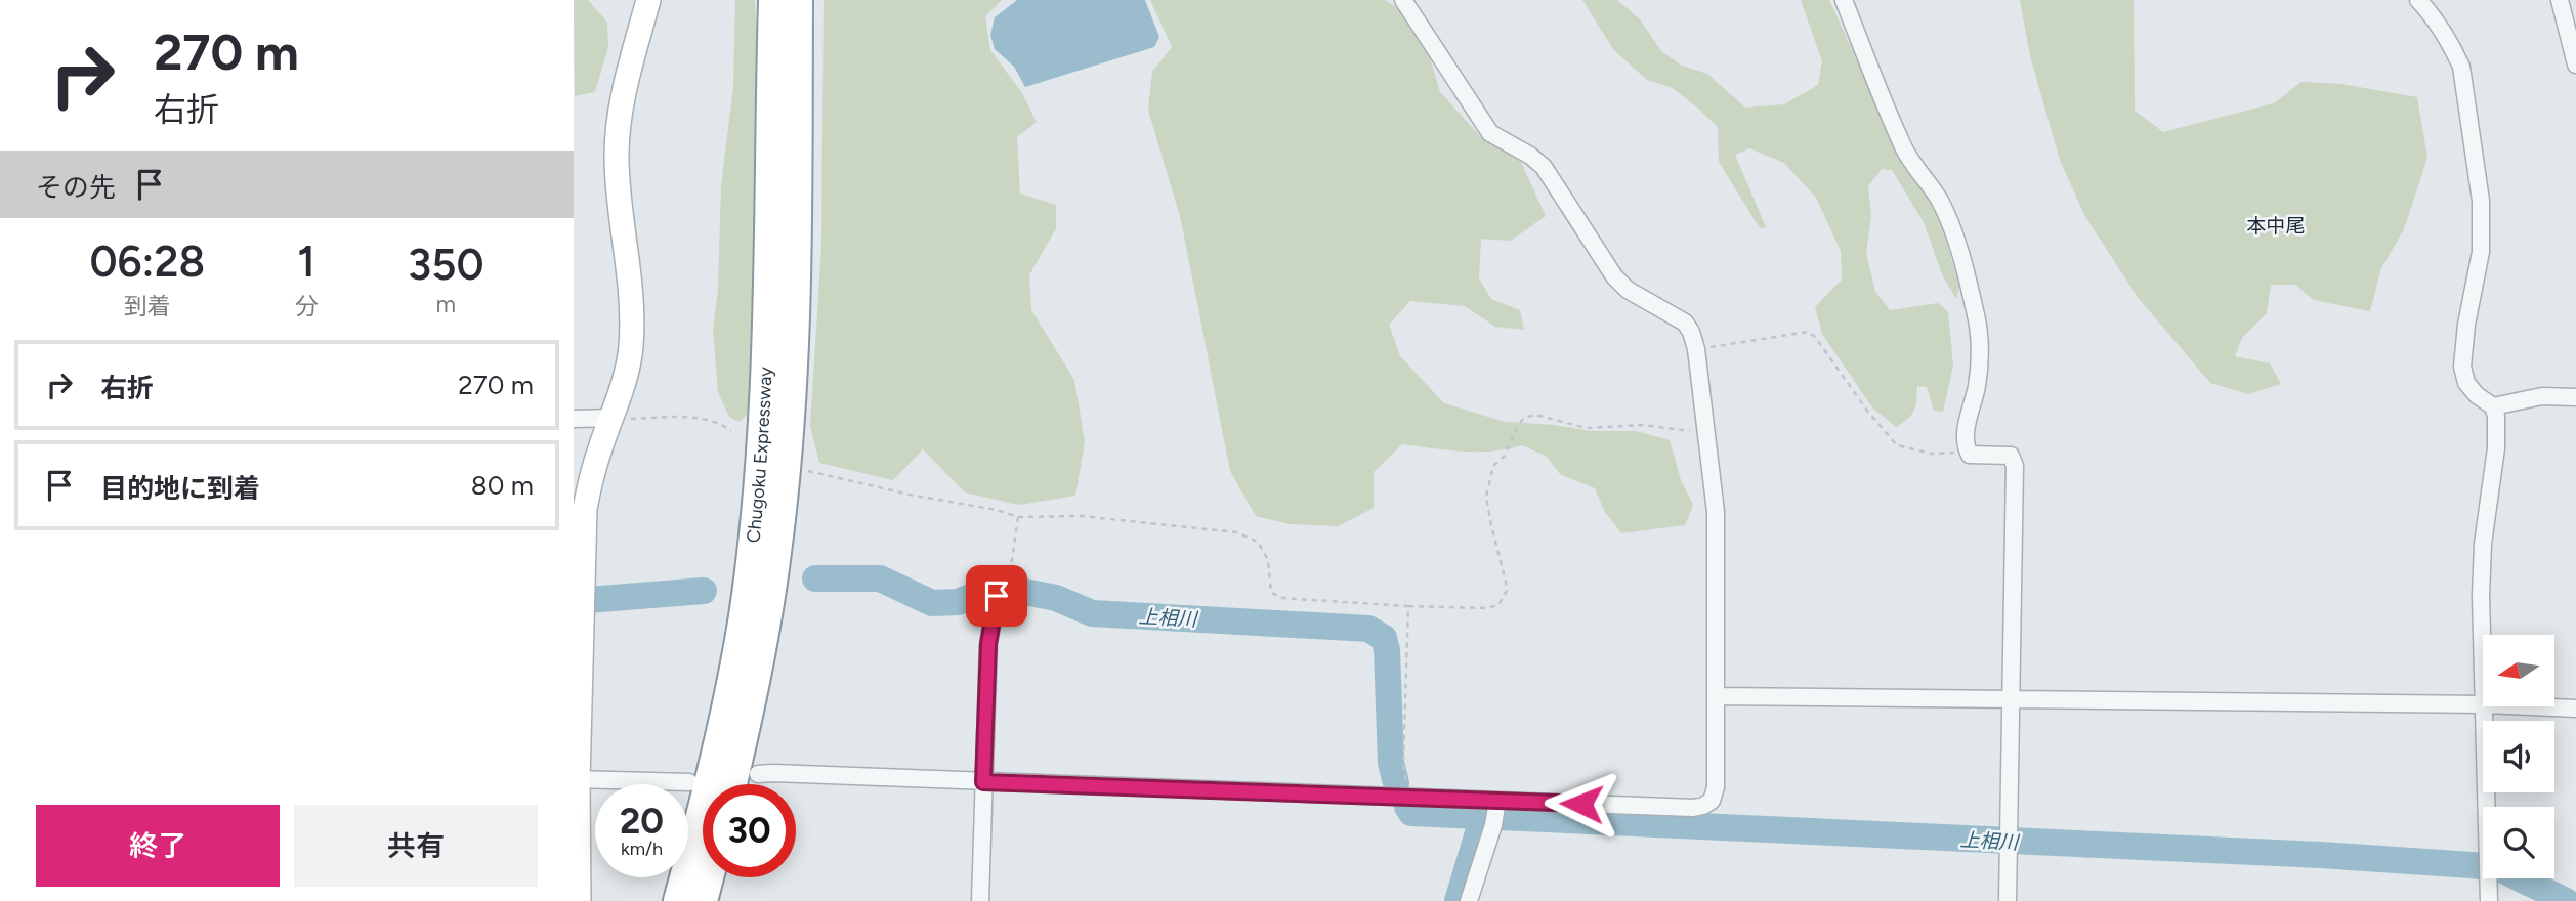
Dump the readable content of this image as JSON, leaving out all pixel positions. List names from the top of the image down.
{
  "streets": {
    "highway": ["Chugoku Expressway"]
  },
  "districts": ["本中尾"],
  "water": ["上相川"],
  "north": "left",
  "page": {
    "turn": ["270 m", "右折"],
    "then": "その先",
    "eta": [
      "06:28",
      "到着",
      "1",
      "分",
      "350",
      "m"
    ],
    "list": [
      {
        "name": "右折",
        "value": "270 m"
      },
      {
        "name": "目的地に到着",
        "value": "80 m"
      }
    ],
    "speed": "20 km/h",
    "limit": "30",
    "buttons": ["終了", "共有"]
  }
}
